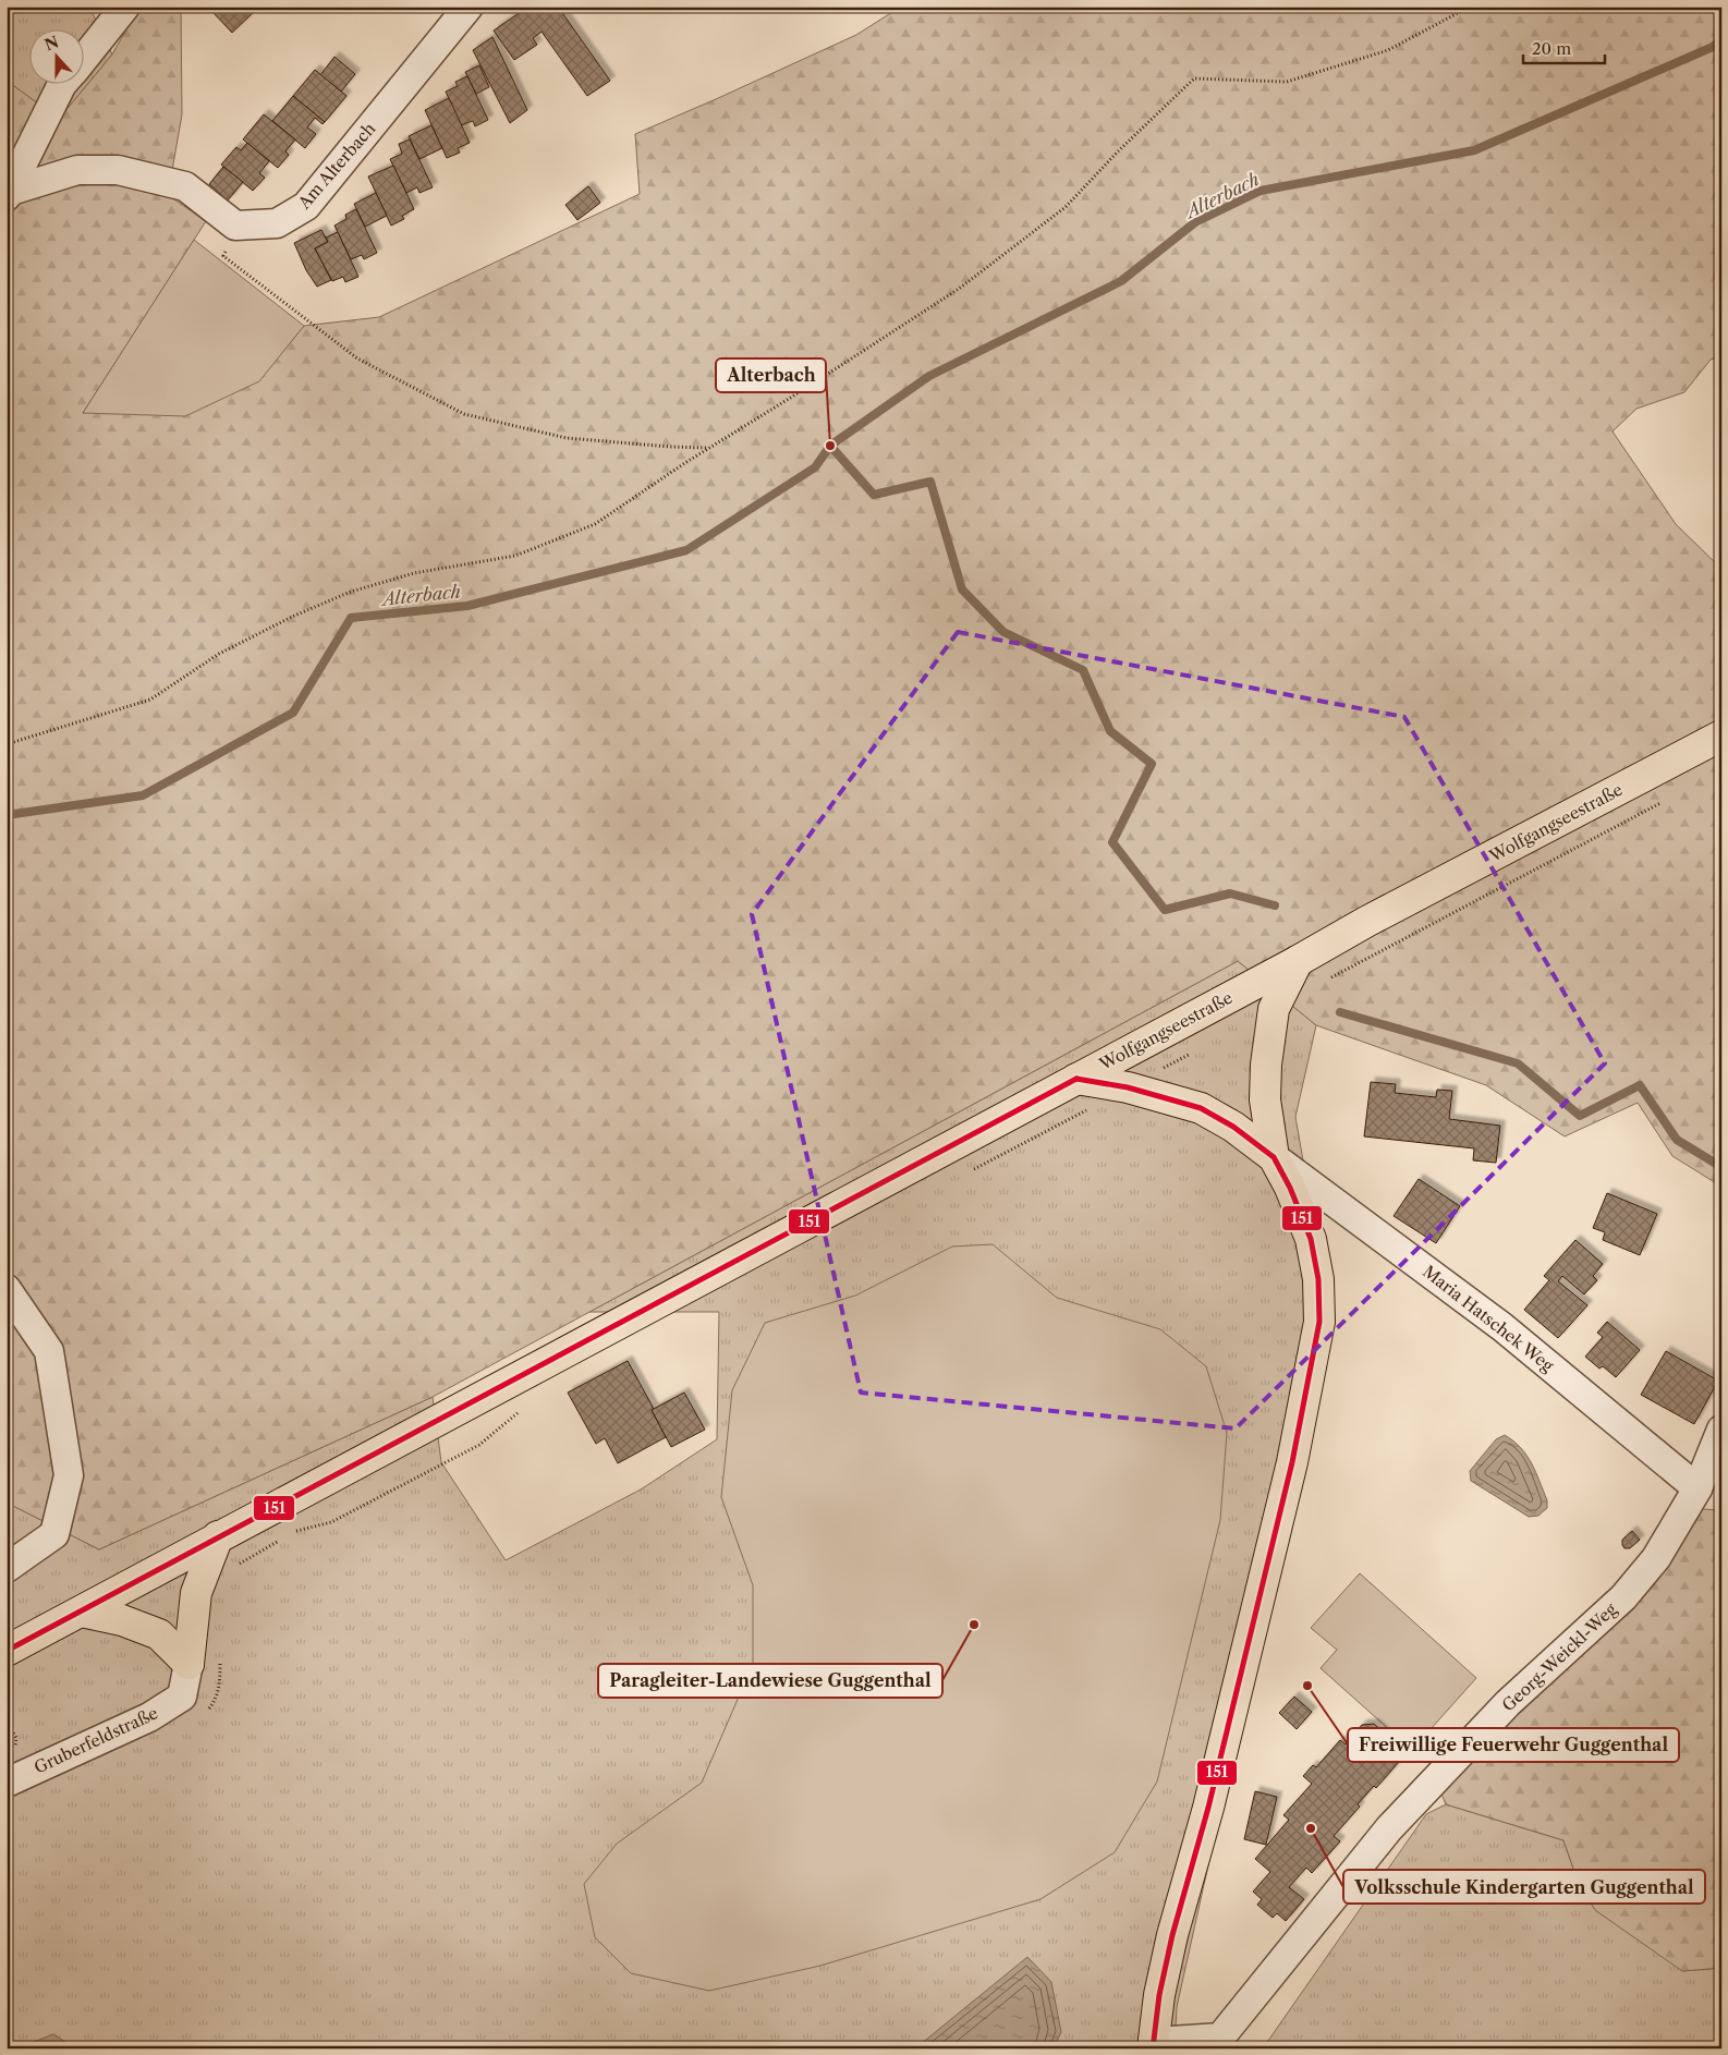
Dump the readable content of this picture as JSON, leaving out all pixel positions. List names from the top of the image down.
{
  "streets": {
    "main road": ["Wolfgangseestraße"],
    "street": [
      "Am Alterbach",
      "Maria Hatschek Weg",
      "Georg-Weickl-Weg",
      "Gruberfeldstraße"
    ]
  },
  "crossings": [
    ["Maria Hatschek Weg", "Georg-Weickl-Weg"]
  ],
  "water": ["Alterbach"],
  "places": [
    "Alterbach",
    "Paragleiter-Landewiese Guggenthal",
    "Freiwillige Feuerwehr Guggenthal",
    "Volksschule Kindergarten Guggenthal"
  ],
  "lines": ["transit line 151"],
  "scale_bar": "20 m",
  "north": "top"
}
